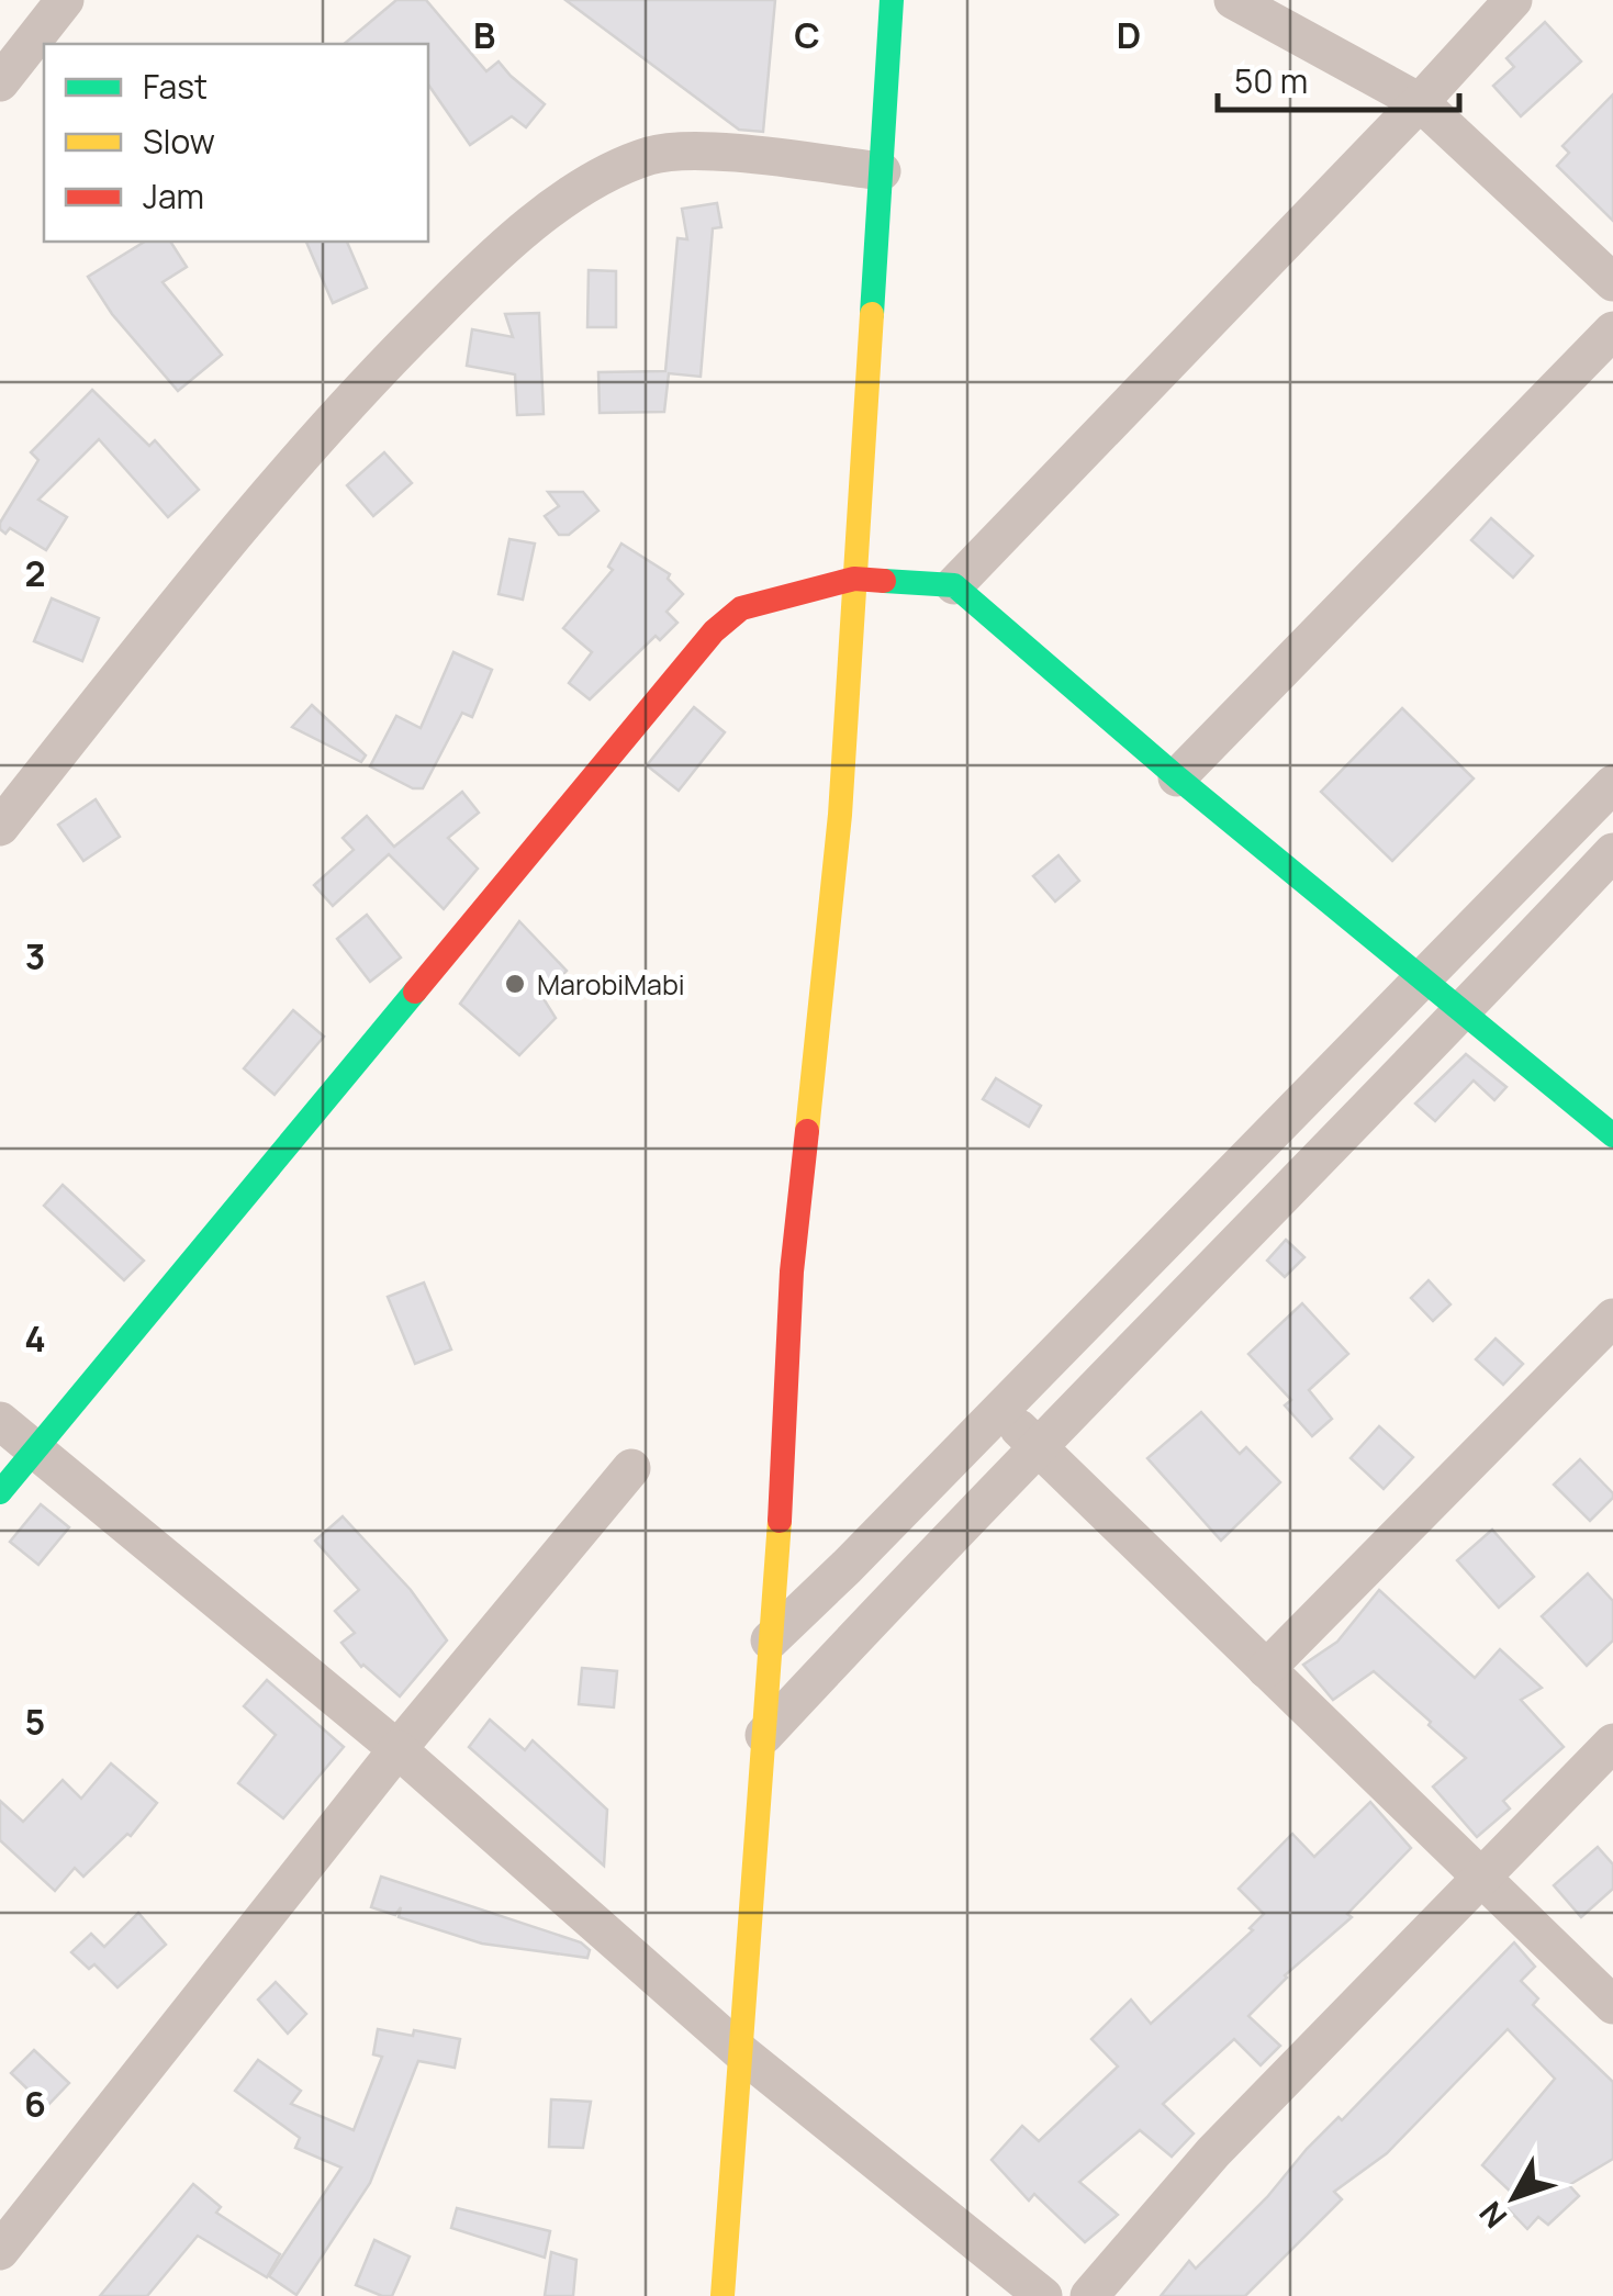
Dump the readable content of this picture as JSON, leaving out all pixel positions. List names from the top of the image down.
{
  "places": ["MarobiMabi"],
  "legend": ["Fast", "Slow", "Jam"],
  "scale_bar": "50 m",
  "north": "bottom left",
  "grid": {
    "columns": ["B", "C", "D"],
    "rows": [
      "2",
      "3",
      "4",
      "5",
      "6"
    ]
  }
}
